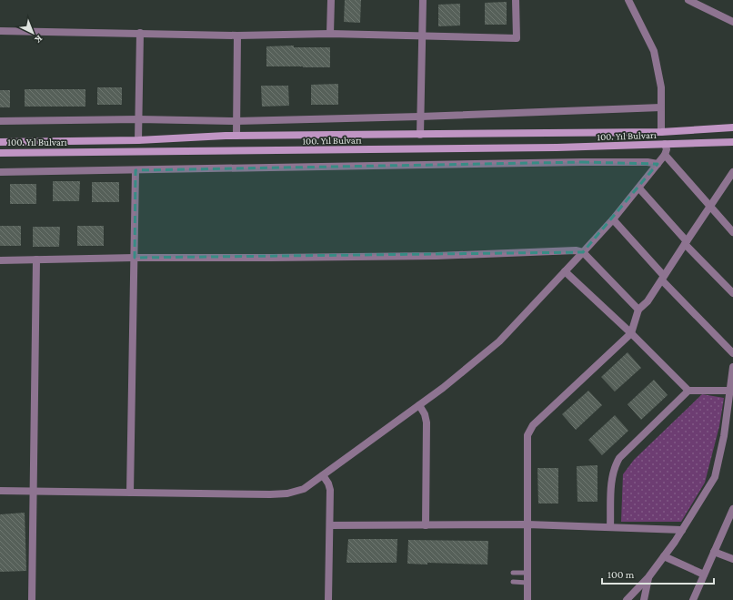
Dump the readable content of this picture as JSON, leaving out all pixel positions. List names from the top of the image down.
{
  "streets": {
    "main road": ["100. Yıl Bulvarı"]
  },
  "scale_bar": "100 m",
  "north": "bottom right"
}
